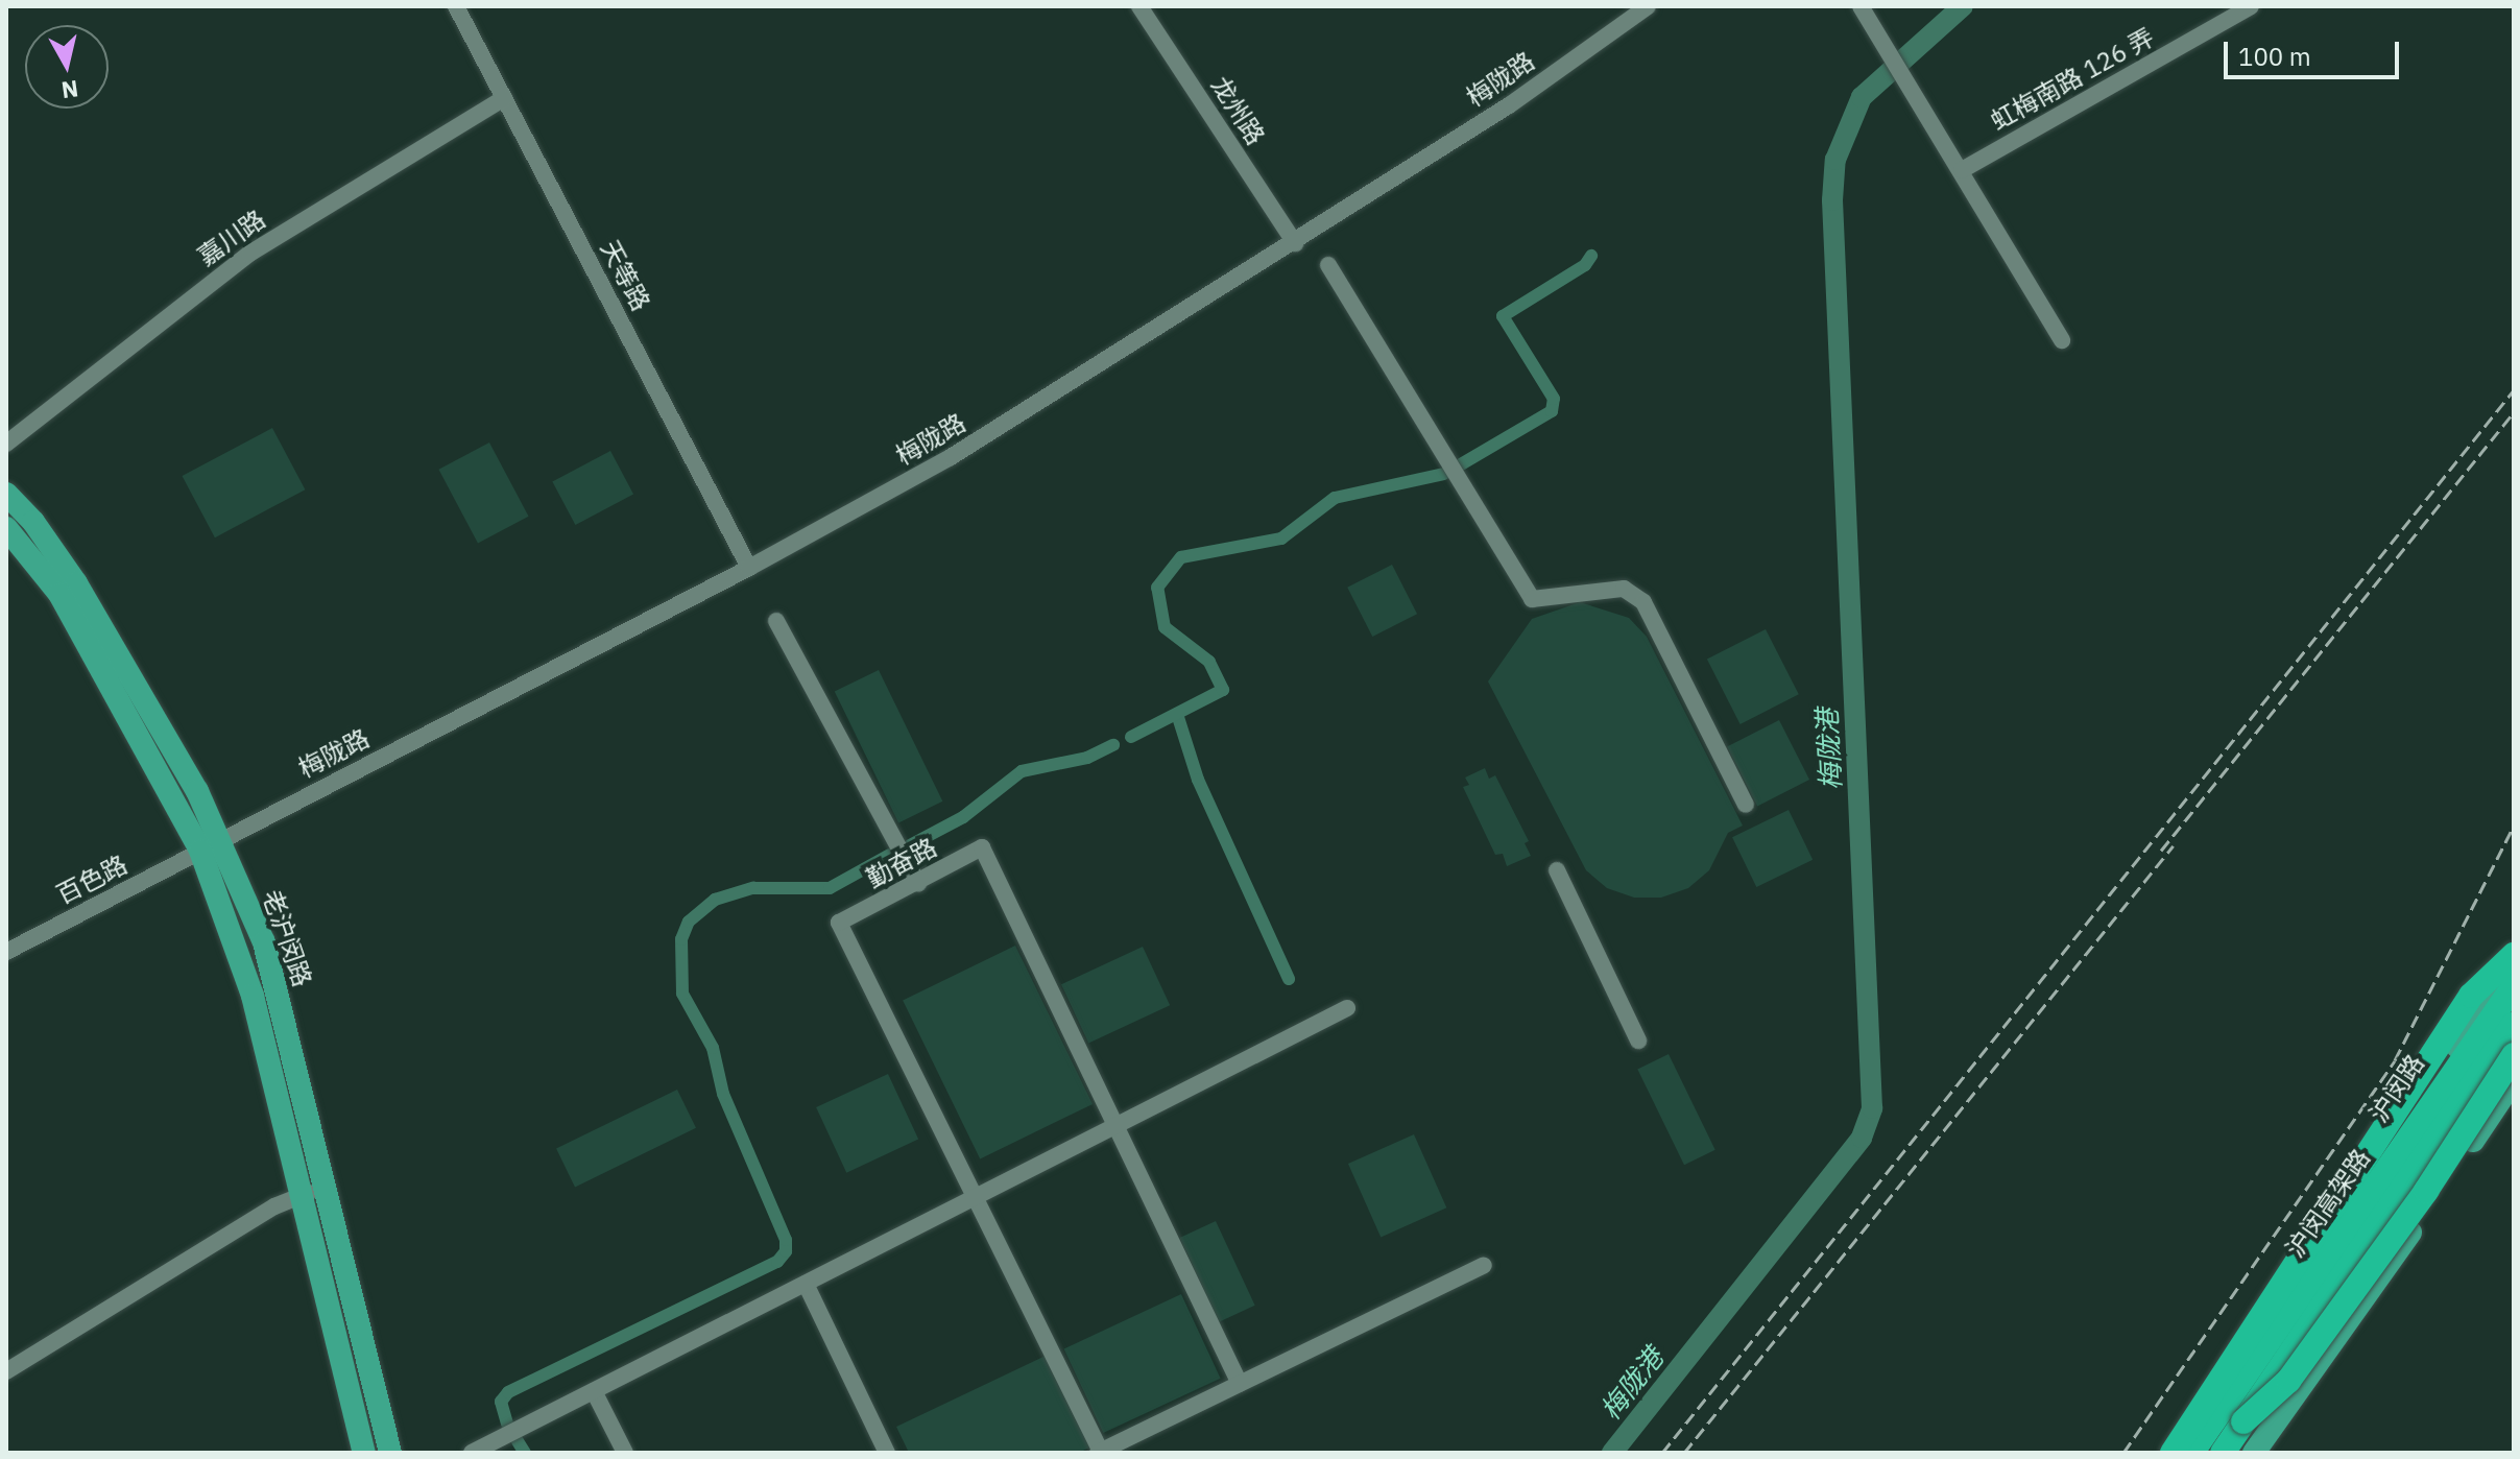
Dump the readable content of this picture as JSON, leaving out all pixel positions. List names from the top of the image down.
{
  "streets": {
    "highway": ["沪闵高架路"],
    "main road": ["老沪闵路", "沪闵路"],
    "street": [
      "梅陇路",
      "虹梅南路 126 弄",
      "龙州路",
      "嘉川路",
      "天等路",
      "勤奋路",
      "百色路"
    ]
  },
  "crossings": [
    ["梅陇路", "龙州路"],
    ["梅陇路", "天等路"],
    ["梅陇路", "百色路"],
    ["梅陇路", "老沪闵路"],
    ["嘉川路", "天等路"],
    ["百色路", "老沪闵路"],
    ["沪闵路", "沪闵高架路"]
  ],
  "water": ["梅陇港"],
  "scale_bar": "100 m",
  "north": "bottom"
}
